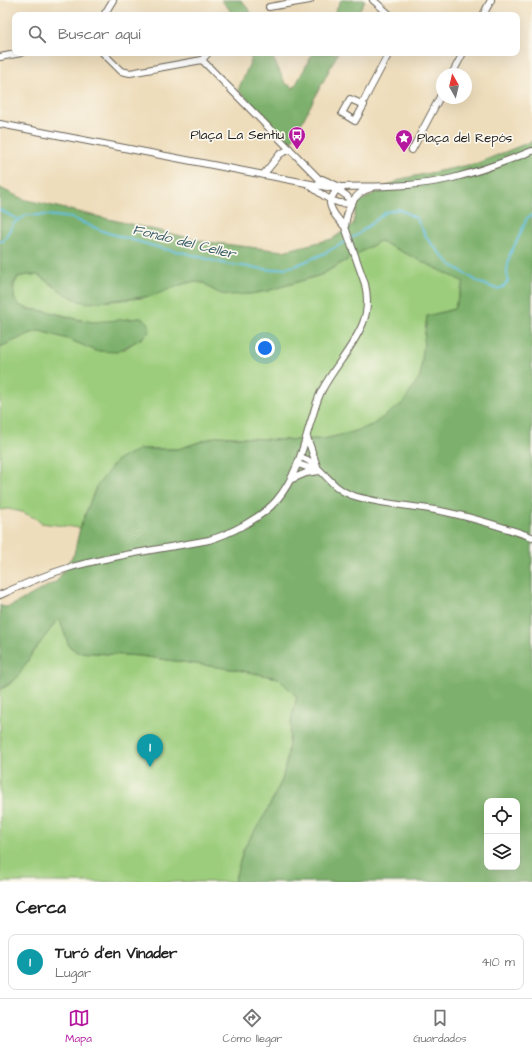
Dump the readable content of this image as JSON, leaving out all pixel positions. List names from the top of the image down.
{
  "water": ["Fondo del Celler"],
  "places": {
    "bus stop": ["Plaça La Sentiu"],
    "place": ["Plaça del Repós"]
  },
  "north": "top",
  "page": {
    "search": "Buscar aquí",
    "pins": "1",
    "heading": "Cerca",
    "list": [
      {
        "mark": "1",
        "name": "Turó d'en Vinader",
        "note": "Lugar",
        "value": "410 m"
      }
    ],
    "nav": ["Mapa", "Cómo llegar", "Guardados"]
  }
}
